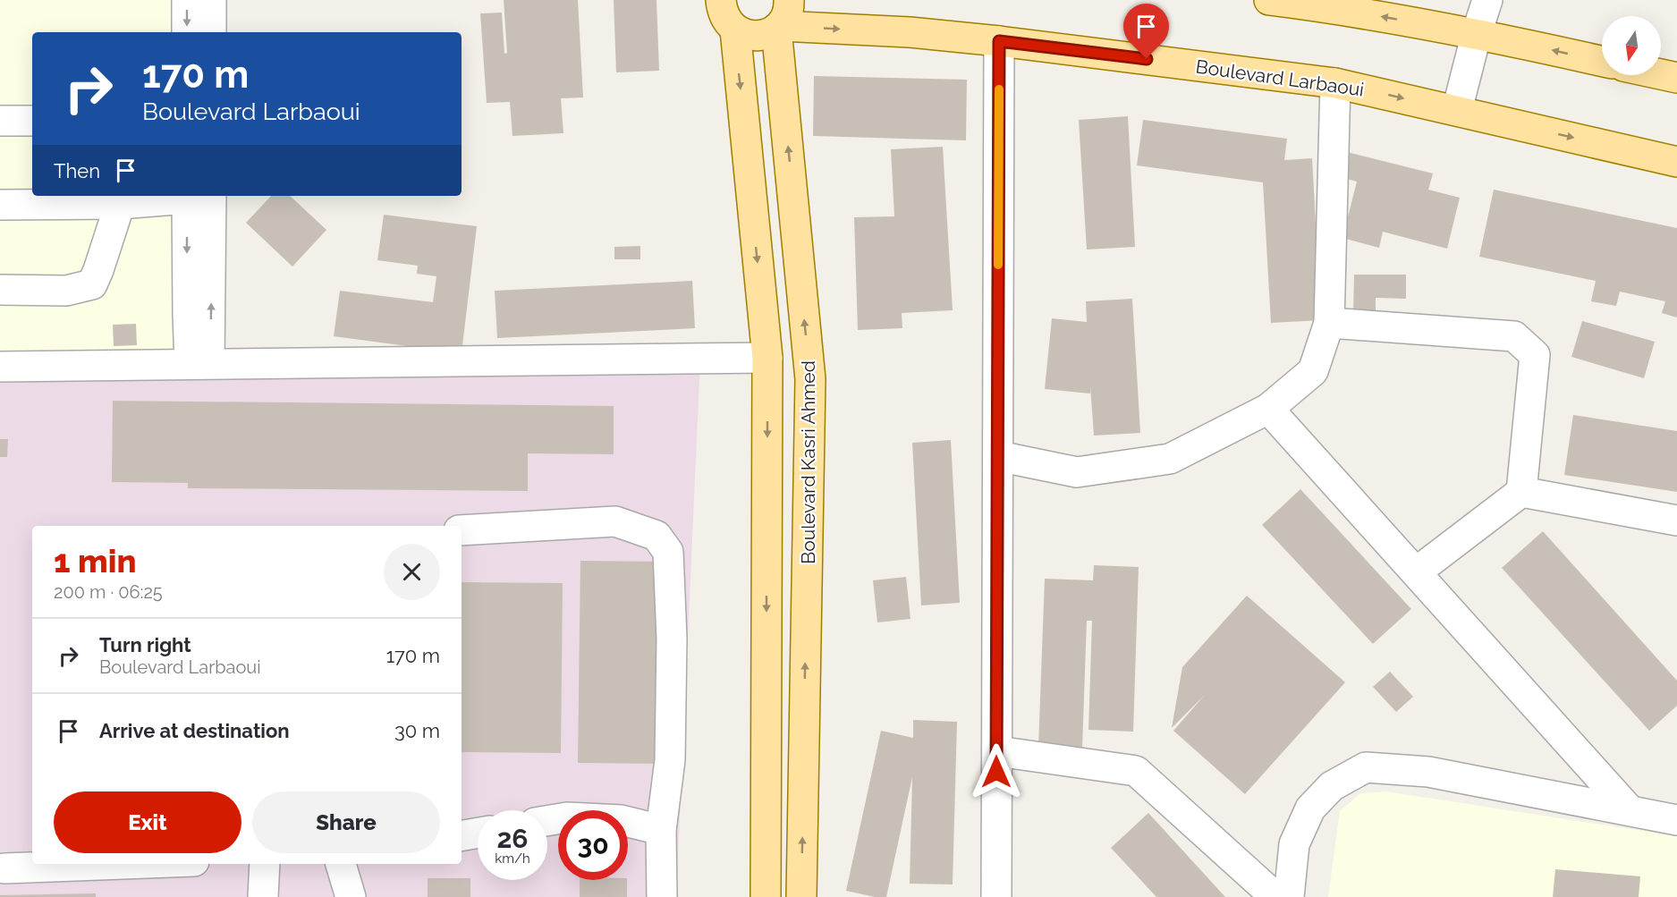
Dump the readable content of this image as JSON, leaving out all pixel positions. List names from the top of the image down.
{
  "streets": {
    "main road": ["Boulevard Larbaoui", "Boulevard Kasri Ahmed"]
  },
  "crossings": [
    ["Boulevard Larbaoui", "Boulevard Kasri Ahmed"]
  ],
  "north": "bottom",
  "page": {
    "turn": ["170 m", "Boulevard Larbaoui"],
    "then": "Then",
    "heading": ["1 min", "200 m · 06:25"],
    "list": [
      {
        "name": "Turn right",
        "note": "Boulevard Larbaoui",
        "value": "170 m"
      },
      {
        "name": "Arrive at destination",
        "value": "30 m"
      }
    ],
    "buttons": ["Exit", "Share"],
    "speed": "26 km/h",
    "limit": "30"
  }
}
